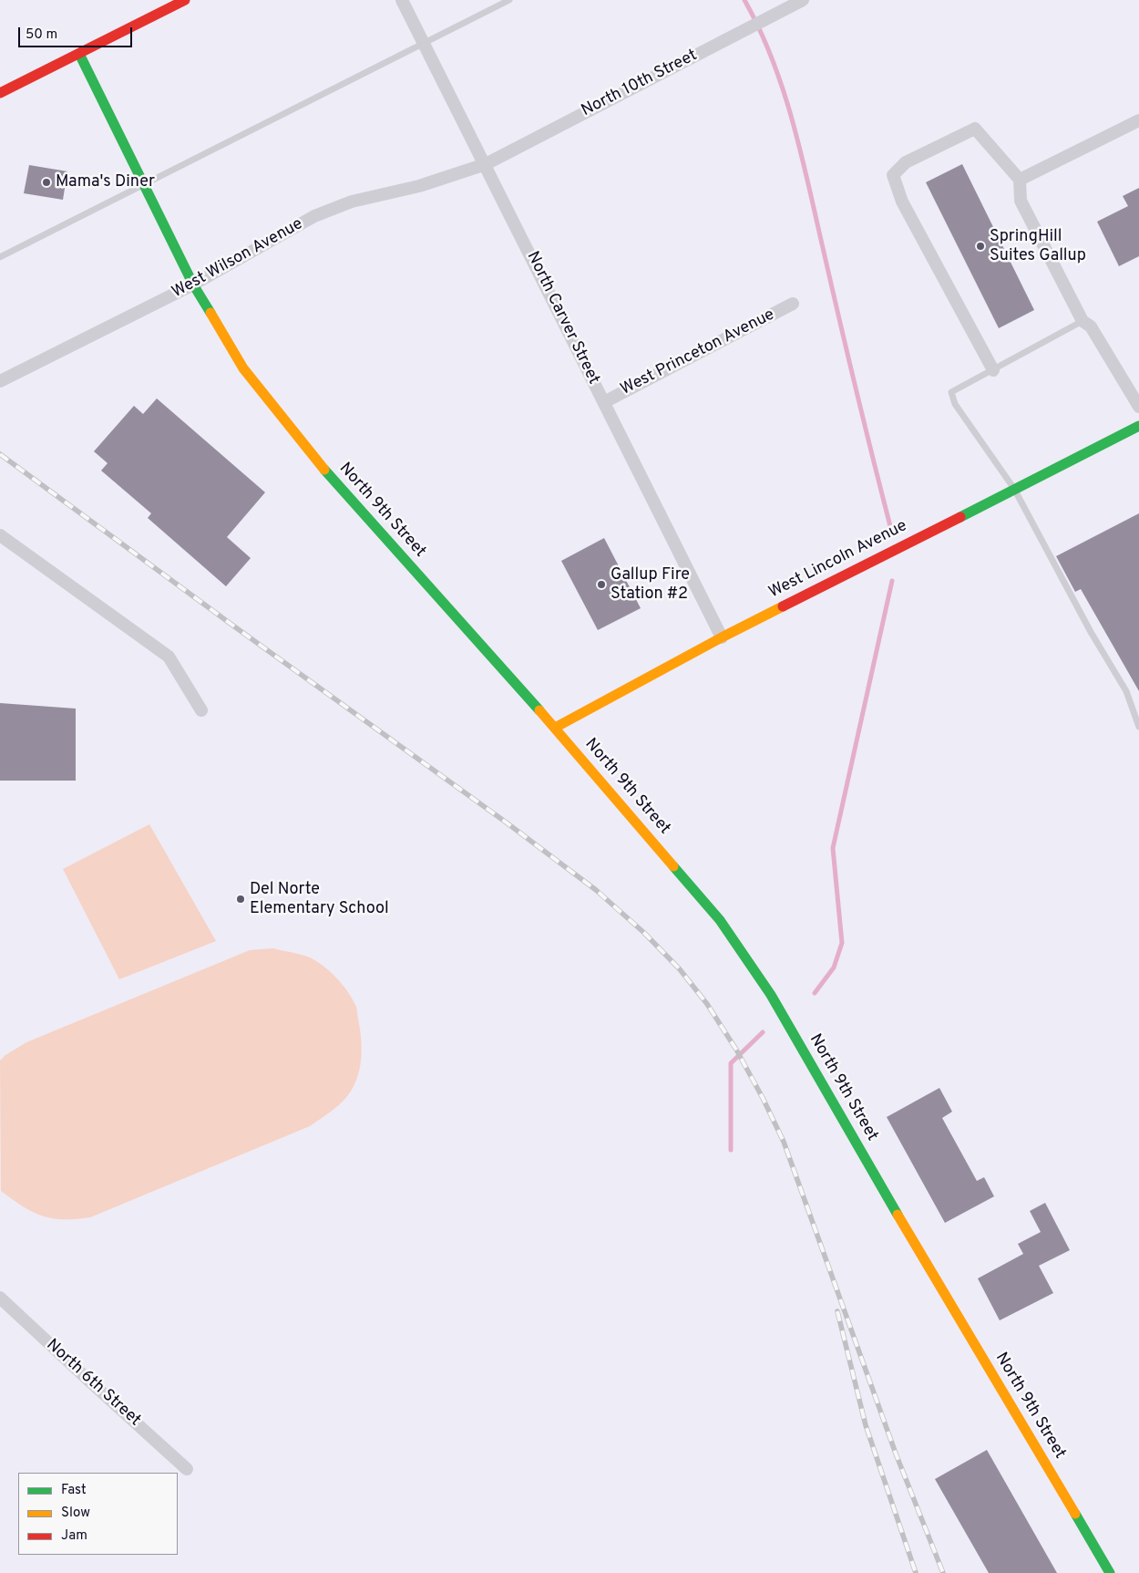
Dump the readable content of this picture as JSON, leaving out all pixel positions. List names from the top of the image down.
{
  "streets": {
    "main road": ["North 9th Street", "West Lincoln Avenue"],
    "street": [
      "North 10th Street",
      "West Wilson Avenue",
      "North Carver Street",
      "West Princeton Avenue",
      "North 6th Street"
    ]
  },
  "crossings": [
    ["North 10th Street", "West Wilson Avenue"],
    ["North 10th Street", "North Carver Street"],
    ["West Wilson Avenue", "North Carver Street"],
    ["West Wilson Avenue", "North 9th Street"],
    ["North Carver Street", "West Princeton Avenue"],
    ["North Carver Street", "West Lincoln Avenue"],
    ["North 9th Street", "West Lincoln Avenue"]
  ],
  "places": [
    "Mama's Diner",
    "SpringHill Suites Gallup",
    "Gallup Fire Station #2",
    "Del Norte Elementary School"
  ],
  "legend": ["Fast", "Slow", "Jam"],
  "scale_bar": "50 m"
}
